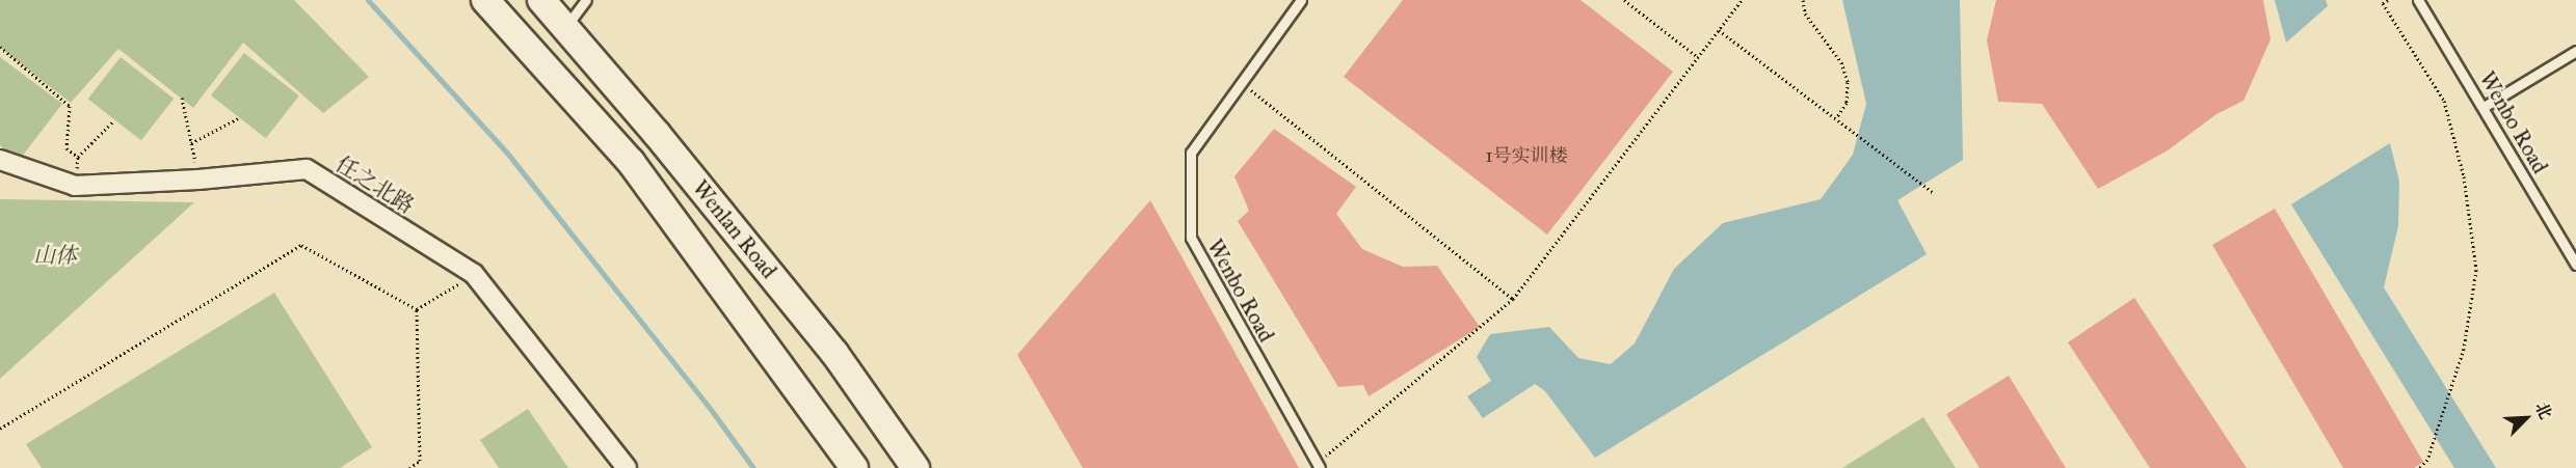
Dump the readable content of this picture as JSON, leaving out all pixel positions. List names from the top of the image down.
{
  "streets": {
    "main road": ["Wenlan Road"],
    "street": ["任之北路"],
    "lane": ["Wenbo Road"]
  },
  "parks": ["山体"],
  "house_numbers": ["1号实训楼"],
  "north": "top right"
}
